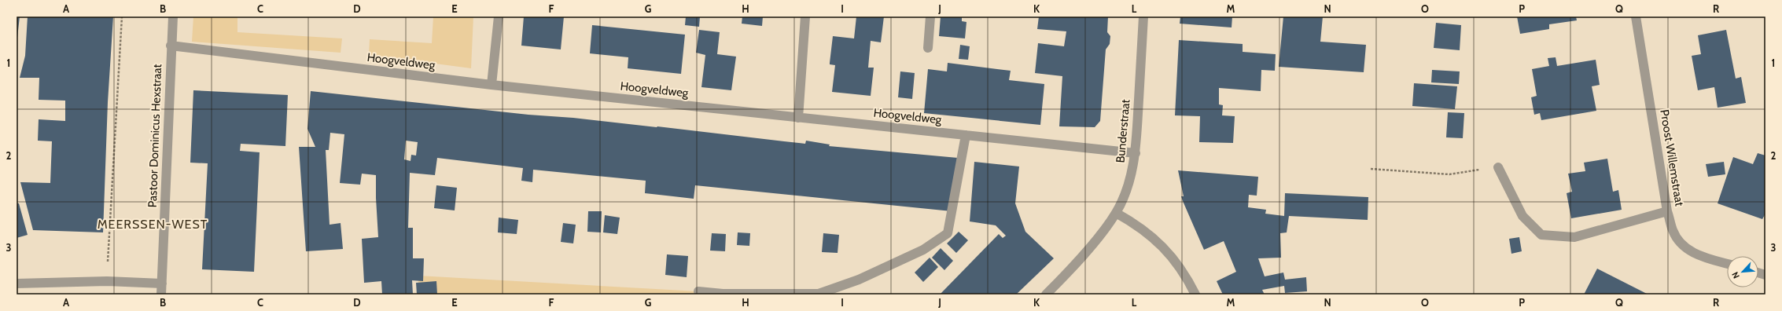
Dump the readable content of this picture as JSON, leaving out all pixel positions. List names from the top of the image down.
{
  "streets": {
    "street": [
      "Hoogveldweg",
      "Bunderstraat",
      "Pastoor Dominicus Hexstraat",
      "Proost Willemstraat"
    ]
  },
  "crossings": [
    ["Hoogveldweg", "Bunderstraat"],
    ["Hoogveldweg", "Pastoor Dominicus Hexstraat"]
  ],
  "districts": ["MEERSSEN-WEST"],
  "north": "bottom left",
  "grid": {
    "columns": [
      "A",
      "B",
      "C",
      "D",
      "E",
      "F",
      "G",
      "H",
      "I",
      "J",
      "K",
      "L",
      "M",
      "N",
      "O",
      "P",
      "Q",
      "R"
    ],
    "rows": ["1", "2", "3"]
  }
}
